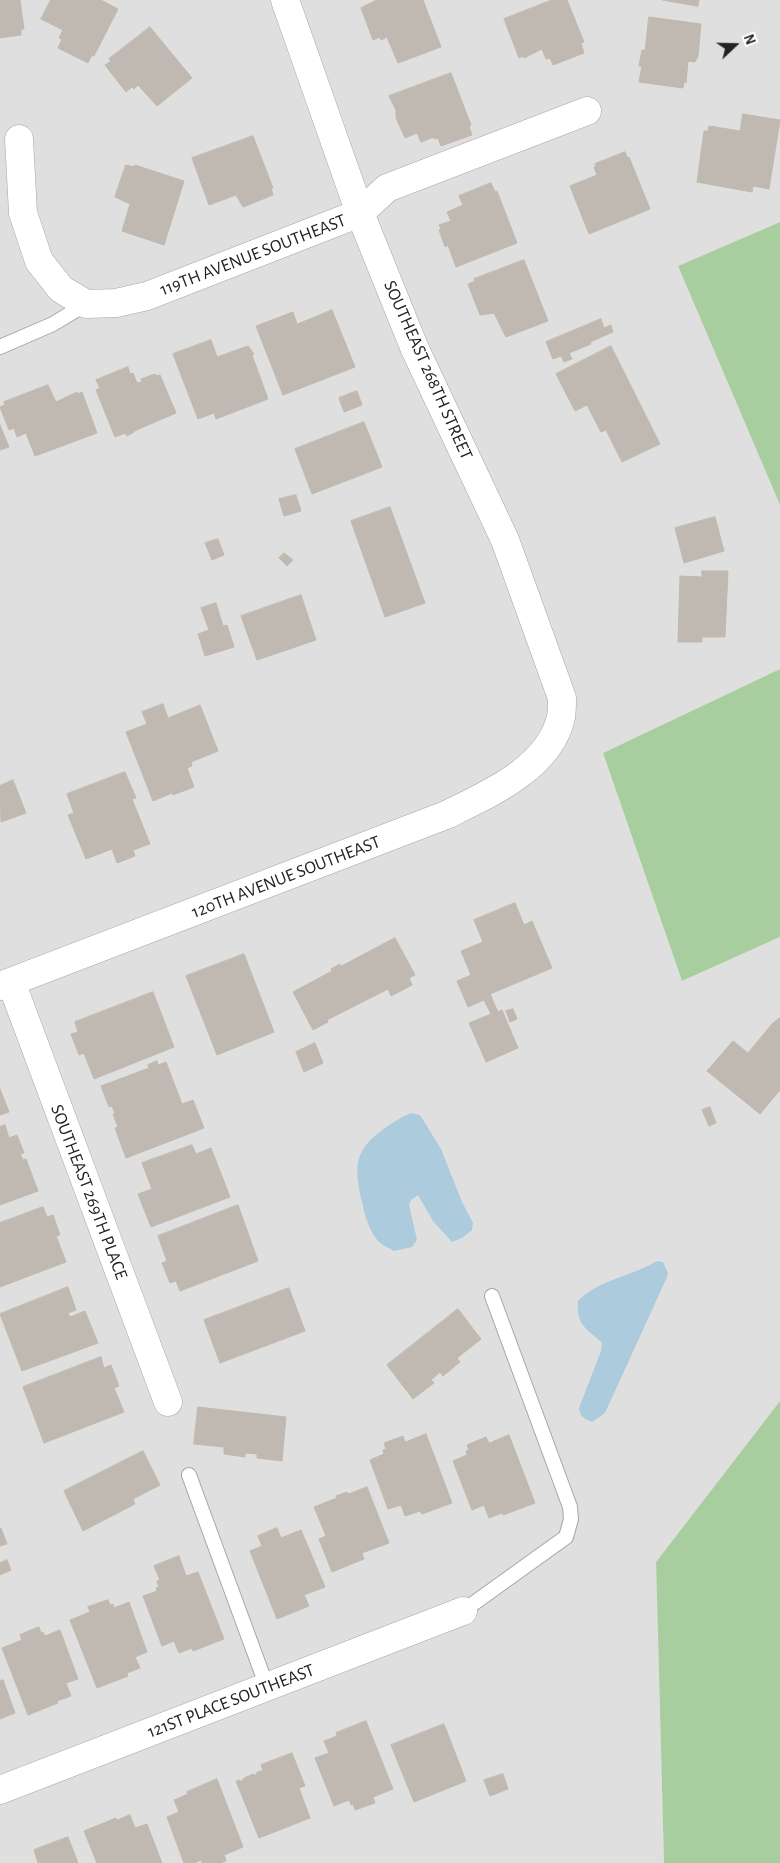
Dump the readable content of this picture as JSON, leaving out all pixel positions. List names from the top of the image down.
{
  "streets": {
    "street": [
      "119TH AVENUE SOUTHEAST",
      "SOUTHEAST 268TH STREET",
      "120TH AVENUE SOUTHEAST",
      "SOUTHEAST 269TH PLACE",
      "121ST PLACE SOUTHEAST"
    ]
  },
  "crossings": [
    ["119TH AVENUE SOUTHEAST", "SOUTHEAST 268TH STREET"],
    ["SOUTHEAST 268TH STREET", "120TH AVENUE SOUTHEAST"],
    ["120TH AVENUE SOUTHEAST", "SOUTHEAST 269TH PLACE"]
  ],
  "north": "right"
}
